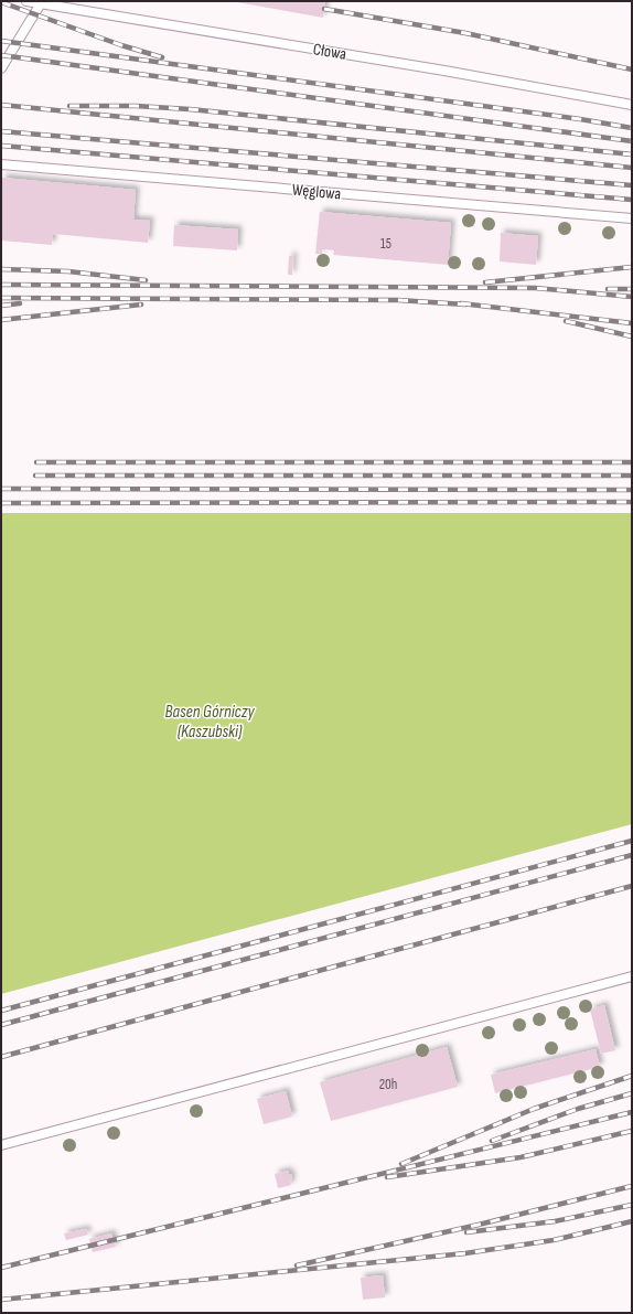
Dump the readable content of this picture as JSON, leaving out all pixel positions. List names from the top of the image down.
{
  "streets": {
    "lane": ["Cłowa", "Węglowa"]
  },
  "water": ["Basen Górniczy (Kaszubski)"],
  "house_numbers": ["15", "20h"]
}
